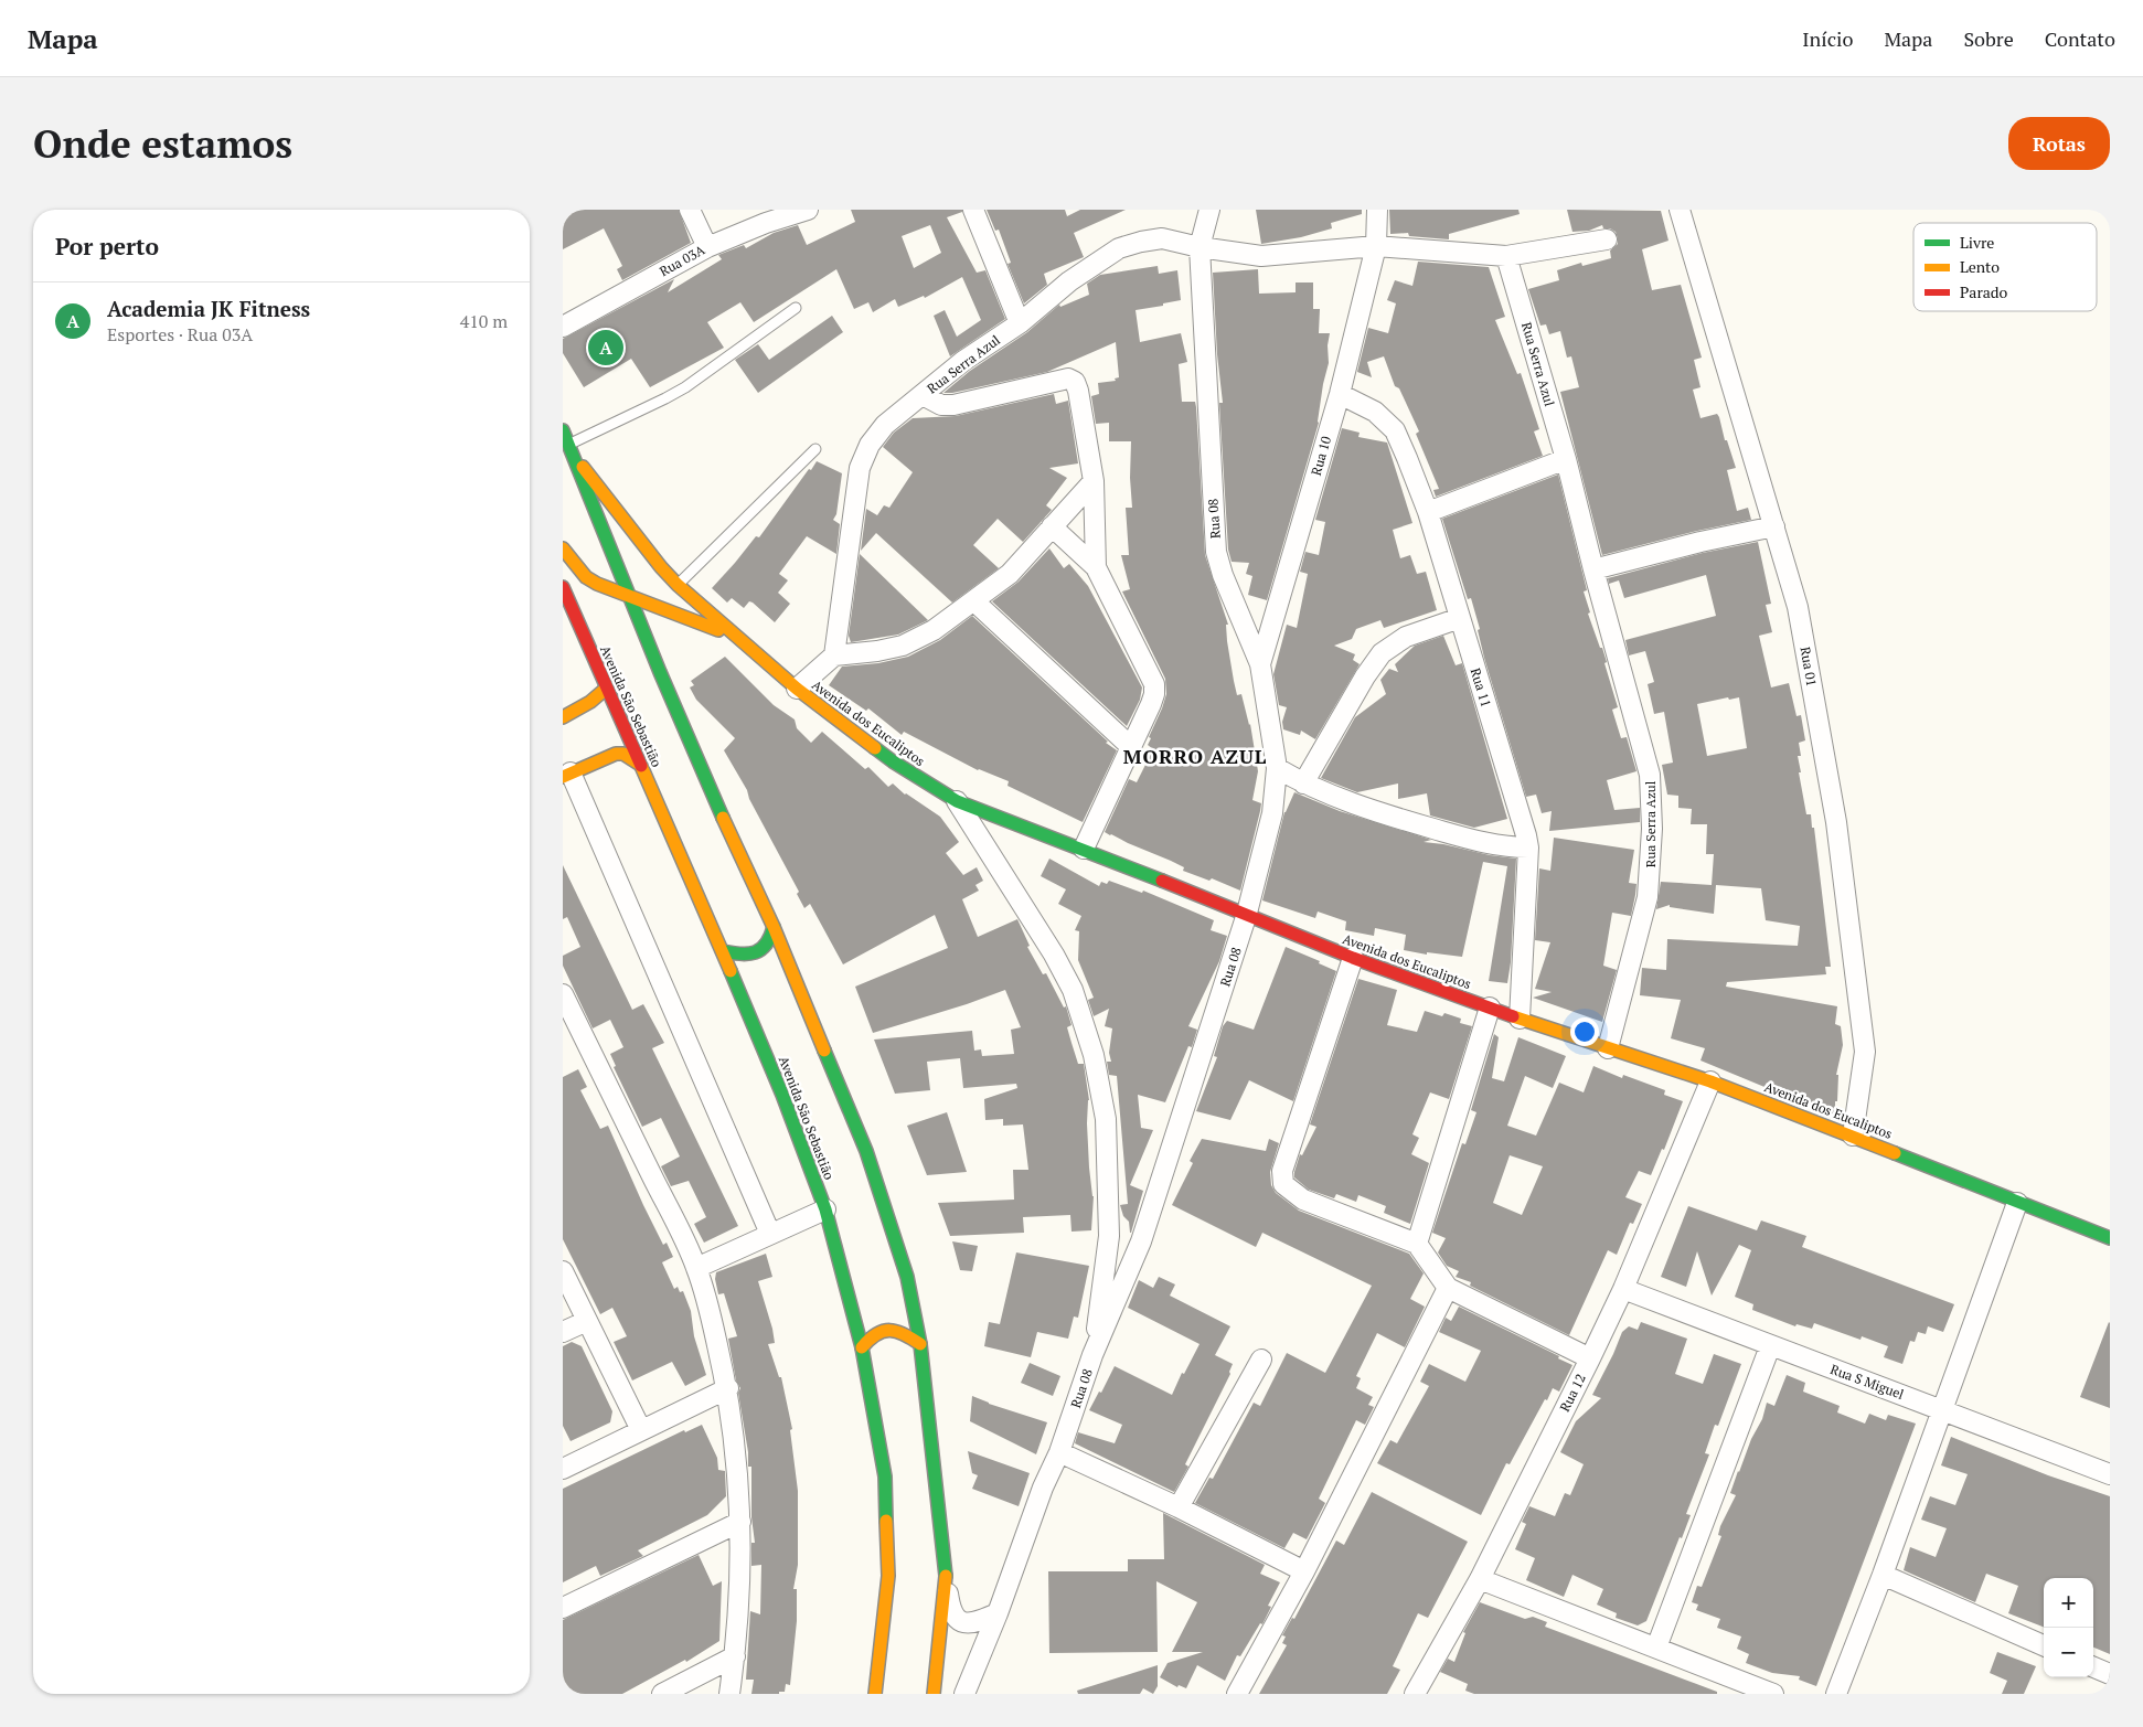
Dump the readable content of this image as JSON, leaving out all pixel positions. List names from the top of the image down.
{
  "streets": {
    "main road": ["Avenida São Sebastião", "Avenida dos Eucaliptos"],
    "street": [
      "Rua 03A",
      "Rua Serra Azul",
      "Rua 10",
      "Rua 08",
      "Rua 01",
      "Rua 11",
      "Rua S Miguel",
      "Rua 12"
    ]
  },
  "crossings": [
    ["Rua Serra Azul", "Rua 10"],
    ["Rua Serra Azul", "Rua 08"],
    ["Rua Serra Azul", "Avenida dos Eucaliptos"],
    ["Rua 10", "Rua 08"],
    ["Rua 10", "Rua 11"],
    ["Rua 08", "Avenida dos Eucaliptos"],
    ["Rua 01", "Avenida dos Eucaliptos"],
    ["Rua 11", "Avenida dos Eucaliptos"],
    ["Avenida dos Eucaliptos", "Rua 12"],
    ["Rua S Miguel", "Rua 12"]
  ],
  "districts": ["MORRO AZUL"],
  "legend": ["Livre", "Lento", "Parado"],
  "page": {
    "header": "Mapa",
    "nav": [
      "Início",
      "Mapa",
      "Sobre",
      "Contato"
    ],
    "buttons": "Rotas",
    "title": "Onde estamos",
    "heading": "Por perto",
    "list": [
      {
        "mark": "A",
        "name": "Academia JK Fitness",
        "note": "Esportes · Rua 03A",
        "value": "410 m"
      }
    ],
    "pins": "A",
    "map_buttons": ["+", "−"]
  }
}
